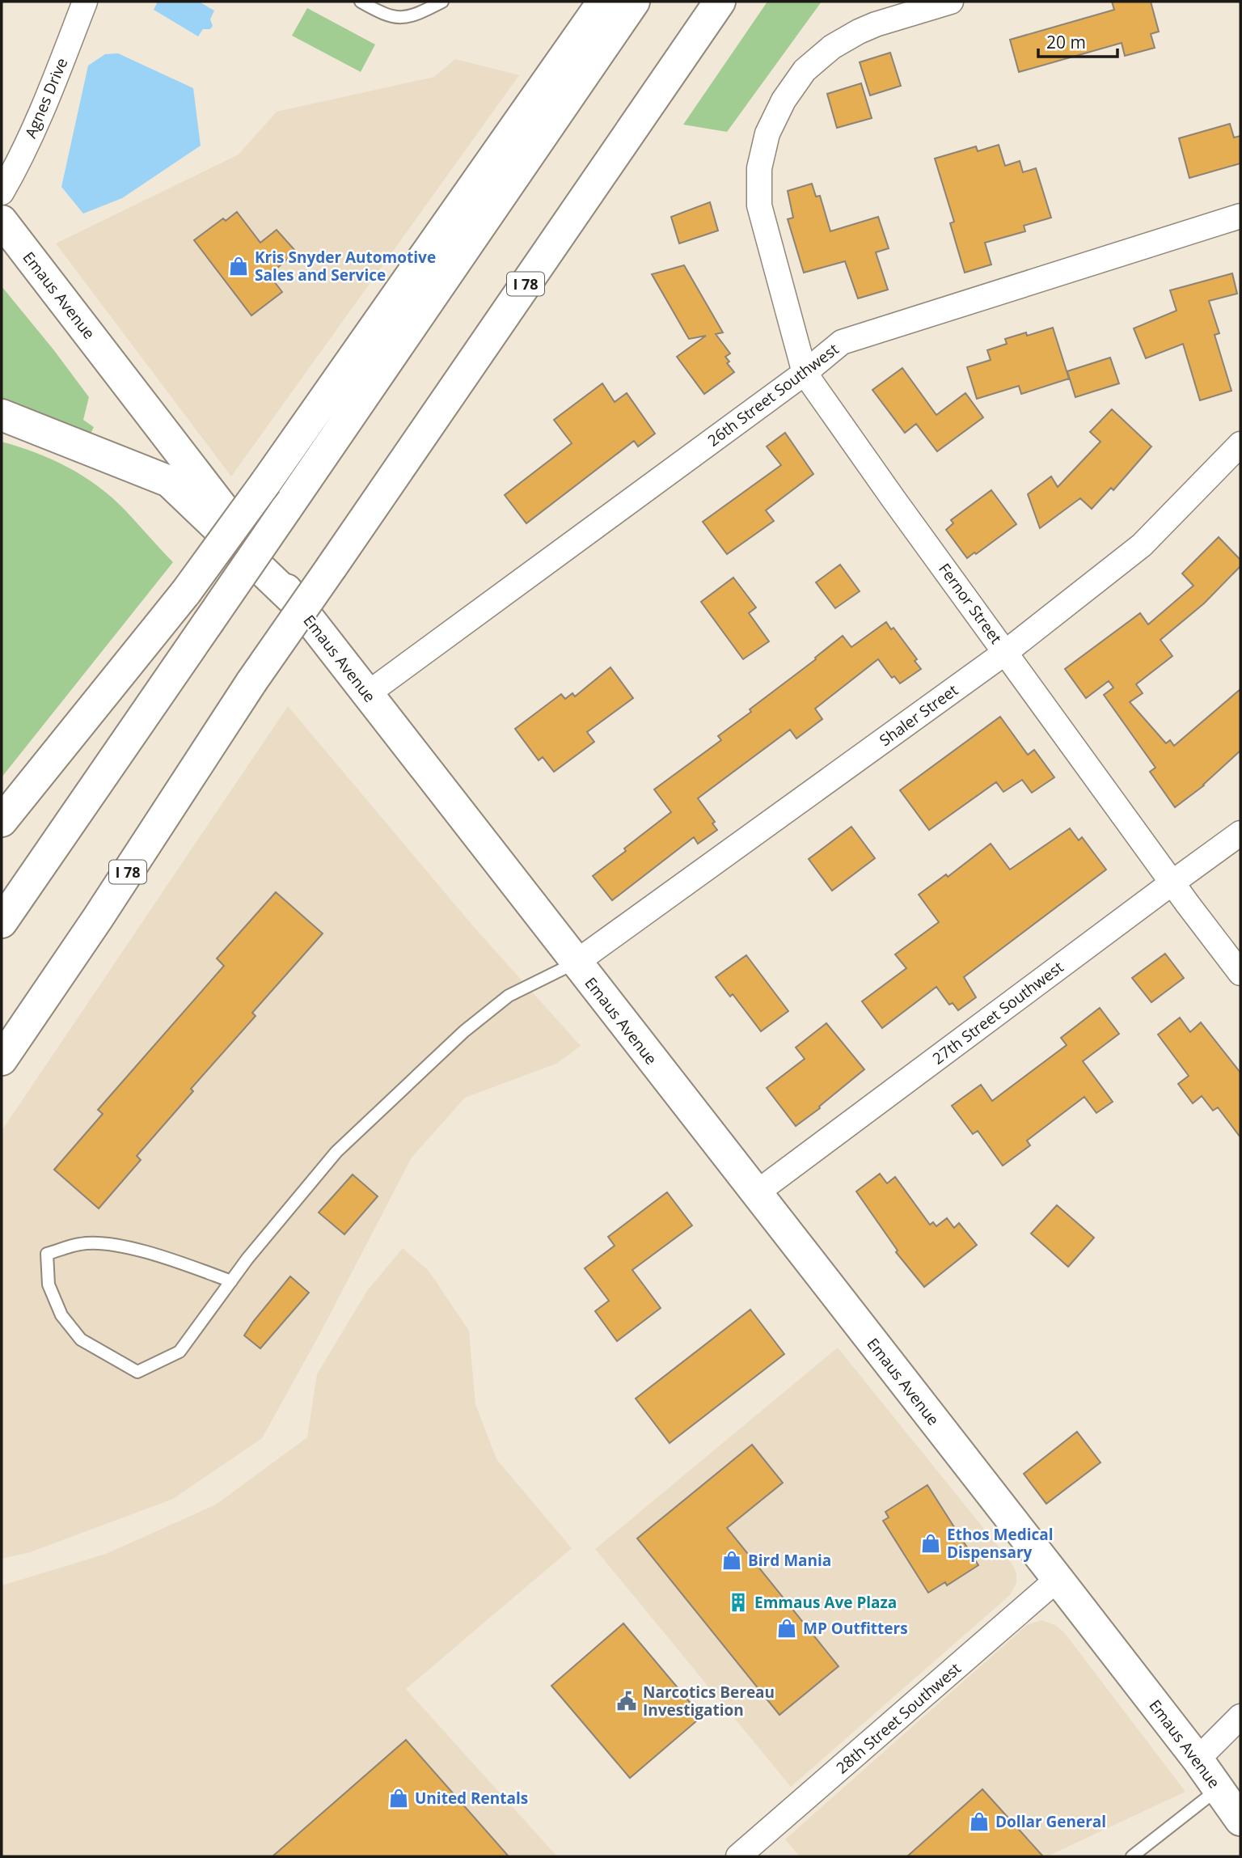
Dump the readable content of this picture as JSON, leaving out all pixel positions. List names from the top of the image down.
{
  "streets": {
    "main road": ["I 78", "Emaus Avenue"],
    "street": [
      "Agnes Drive",
      "26th Street Southwest",
      "Fernor Street",
      "Shaler Street",
      "27th Street Southwest",
      "28th Street Southwest"
    ]
  },
  "crossings": [
    ["Emaus Avenue", "26th Street Southwest"],
    ["Emaus Avenue", "Shaler Street"],
    ["Emaus Avenue", "27th Street Southwest"],
    ["Emaus Avenue", "28th Street Southwest"],
    ["26th Street Southwest", "Fernor Street"],
    ["Fernor Street", "Shaler Street"],
    ["Fernor Street", "27th Street Southwest"]
  ],
  "places": {
    "shop": [
      "Kris Snyder Automotive Sales and Service",
      "Ethos Medical Dispensary",
      "Bird Mania",
      "MP Outfitters",
      "United Rentals",
      "Dollar General"
    ],
    "building": ["Emmaus Ave Plaza"],
    "public building": ["Narcotics Bereau Investigation"]
  },
  "scale_bar": "20 m"
}
